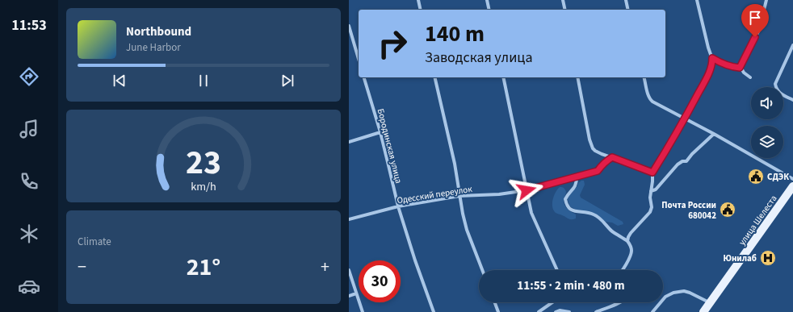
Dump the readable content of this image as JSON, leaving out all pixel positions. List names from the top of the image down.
{
  "streets": {
    "main road": ["улица Шелеста"],
    "street": ["Бородинская улица", "Одесский переулок"]
  },
  "crossings": [
    ["Бородинская улица", "Одесский переулок"]
  ],
  "places": {
    "public building": ["СДЭК", "Почта России 680042"],
    "hospital": ["Юнилаб"]
  },
  "page": {
    "tabs": "11:53",
    "turn": ["140 m", "Заводская улица"],
    "song": ["Northbound", "June Harbor"],
    "tile": "Climate",
    "heat": ["−", "21°", "+"],
    "limit": "30",
    "trip": "11:55 · 2 min · 480 m",
    "gauge": ["23", "km/h"]
  }
}
